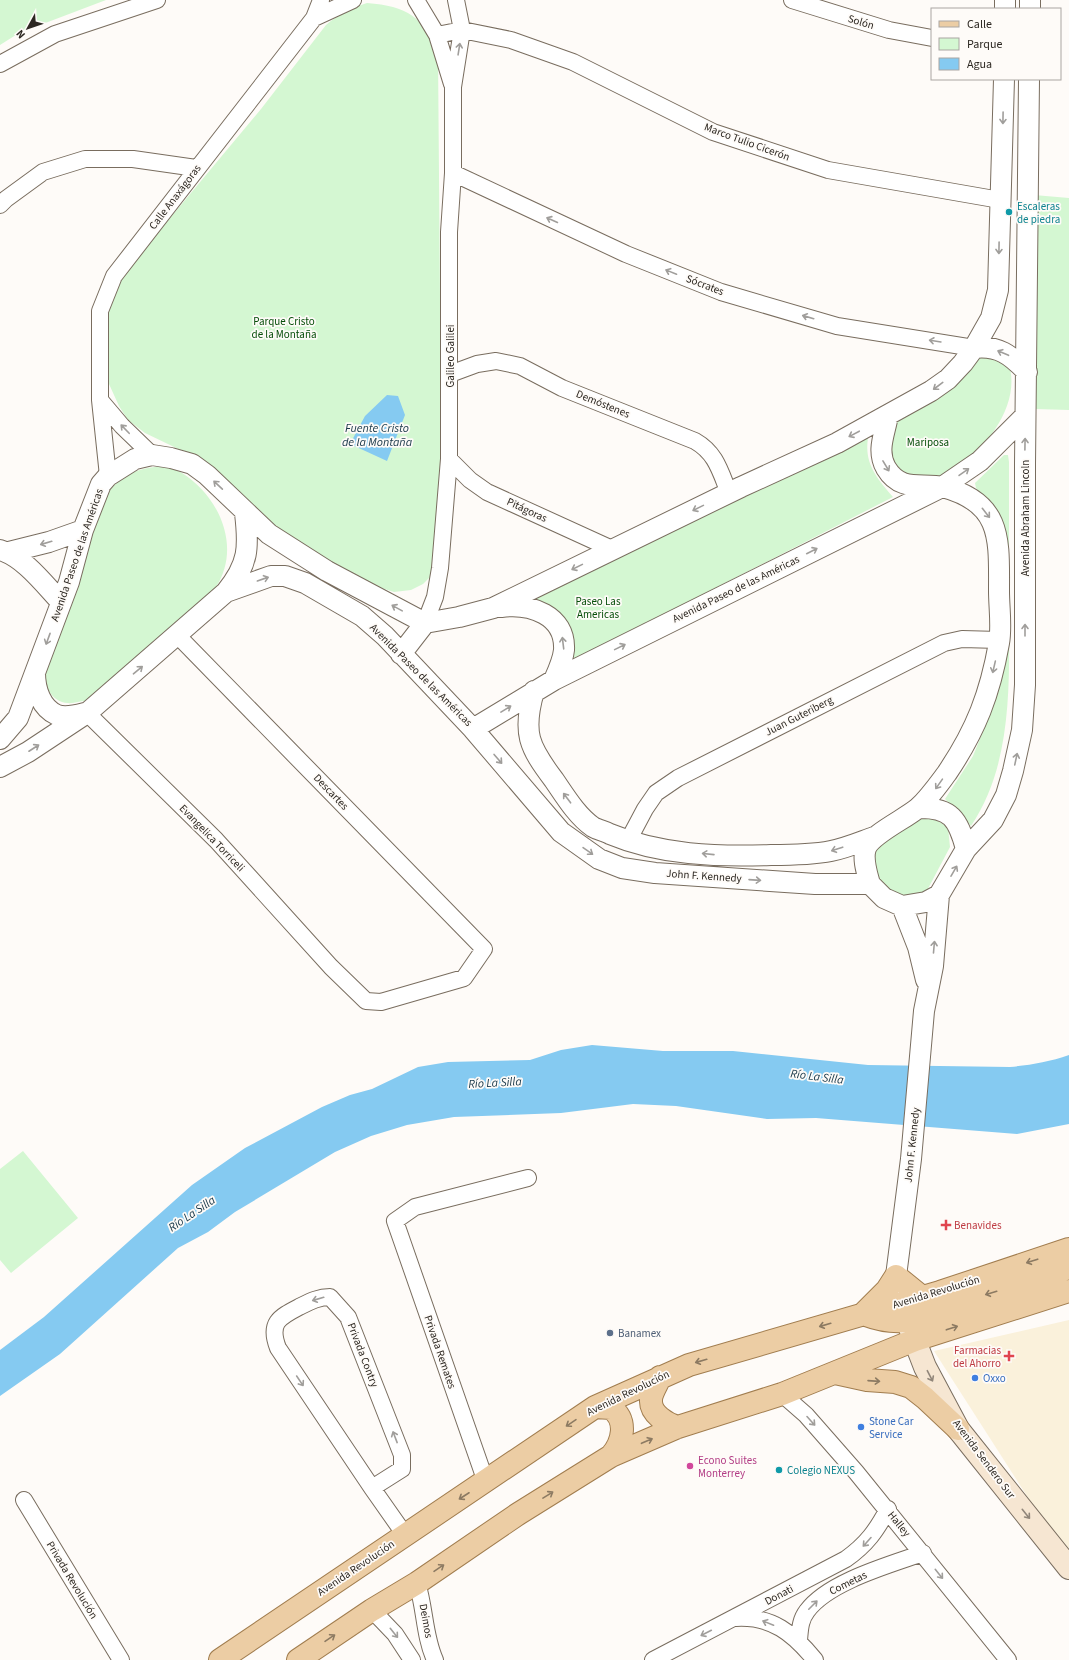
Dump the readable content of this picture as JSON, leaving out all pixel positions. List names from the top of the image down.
{
  "streets": {
    "main road": ["Avenida Revolución", "Avenida Sendero Sur"],
    "street": [
      "Solón",
      "Marco Tulio Cicerón",
      "Calle Anaxágoras",
      "Sócrates",
      "Galileo Galilei",
      "Demóstenes",
      "Pitágoras",
      "Avenida Abraham Lincoln",
      "Avenida Paseo de las Américas",
      "Juan Guteriberg",
      "Descartes",
      "Evangelica Torriceli",
      "John F. Kennedy",
      "Privada Remates",
      "Privada Contry",
      "Halley",
      "Privada Revolución",
      "Cometas",
      "Donati",
      "Deimos"
    ]
  },
  "crossings": [
    ["Marco Tulio Cicerón", "Galileo Galilei"],
    ["Calle Anaxágoras", "Avenida Paseo de las Américas"],
    ["Sócrates", "Galileo Galilei"],
    ["Galileo Galilei", "Demóstenes"],
    ["Galileo Galilei", "Pitágoras"],
    ["Galileo Galilei", "Avenida Paseo de las Américas"],
    ["Avenida Abraham Lincoln", "Avenida Paseo de las Américas"],
    ["Avenida Abraham Lincoln", "John F. Kennedy"],
    ["Avenida Paseo de las Américas", "Descartes"],
    ["Avenida Paseo de las Américas", "Evangelica Torriceli"],
    ["Avenida Paseo de las Américas", "John F. Kennedy"],
    ["Juan Guteriberg", "John F. Kennedy"],
    ["Descartes", "Evangelica Torriceli"],
    ["John F. Kennedy", "Avenida Revolución"],
    ["John F. Kennedy", "Avenida Sendero Sur"],
    ["Avenida Revolución", "Privada Remates"],
    ["Avenida Revolución", "Privada Contry"],
    ["Avenida Revolución", "Avenida Sendero Sur"],
    ["Avenida Revolución", "Halley"],
    ["Avenida Revolución", "Deimos"],
    ["Halley", "Cometas"],
    ["Halley", "Donati"]
  ],
  "one_way": [
    "Sócrates",
    "Avenida Sendero Sur",
    "Halley",
    "Cometas",
    "Donati"
  ],
  "water": ["Fuente Cristo de la Montaña", "Río La Silla"],
  "parks": ["Parque Cristo de la Montaña", "Mariposa", "Paseo Las Americas"],
  "places": {
    "other": [
      "Escaleras de piedra",
      "Banamex",
      "Oxxo",
      "Stone Car Service",
      "Econo Suites Monterrey",
      "Colegio NEXUS"
    ],
    "health": ["Benavides", "Farmacias del Ahorro"]
  },
  "legend": ["Calle", "Parque", "Agua"],
  "north": "bottom left"
}
